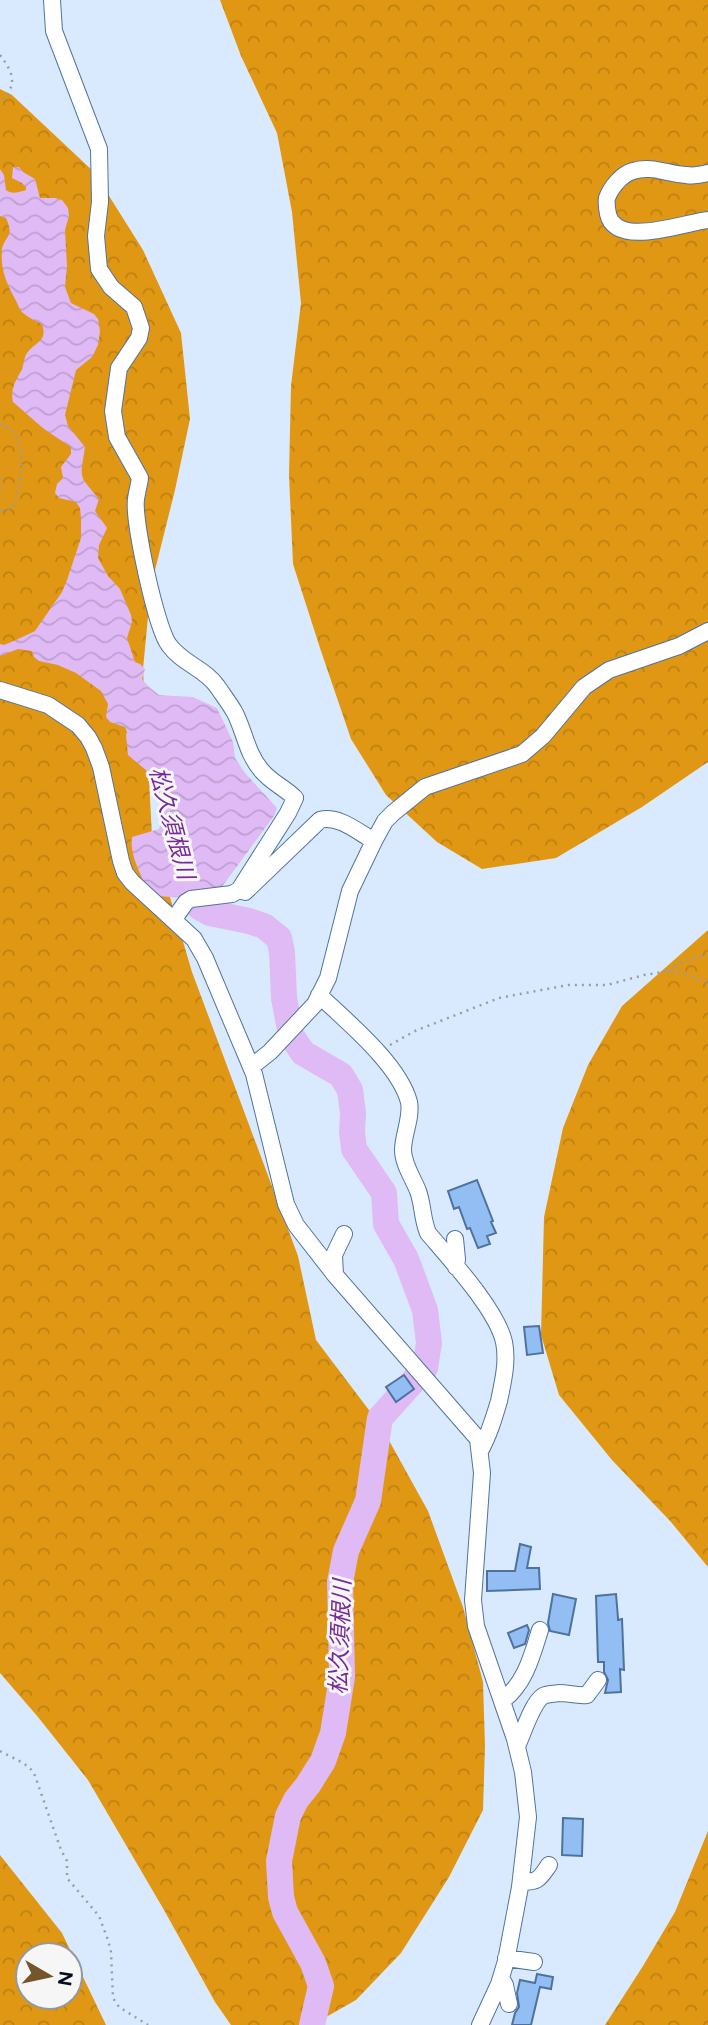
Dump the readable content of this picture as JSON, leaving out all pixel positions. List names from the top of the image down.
{
  "water": ["松久須根川"],
  "north": "right"
}
